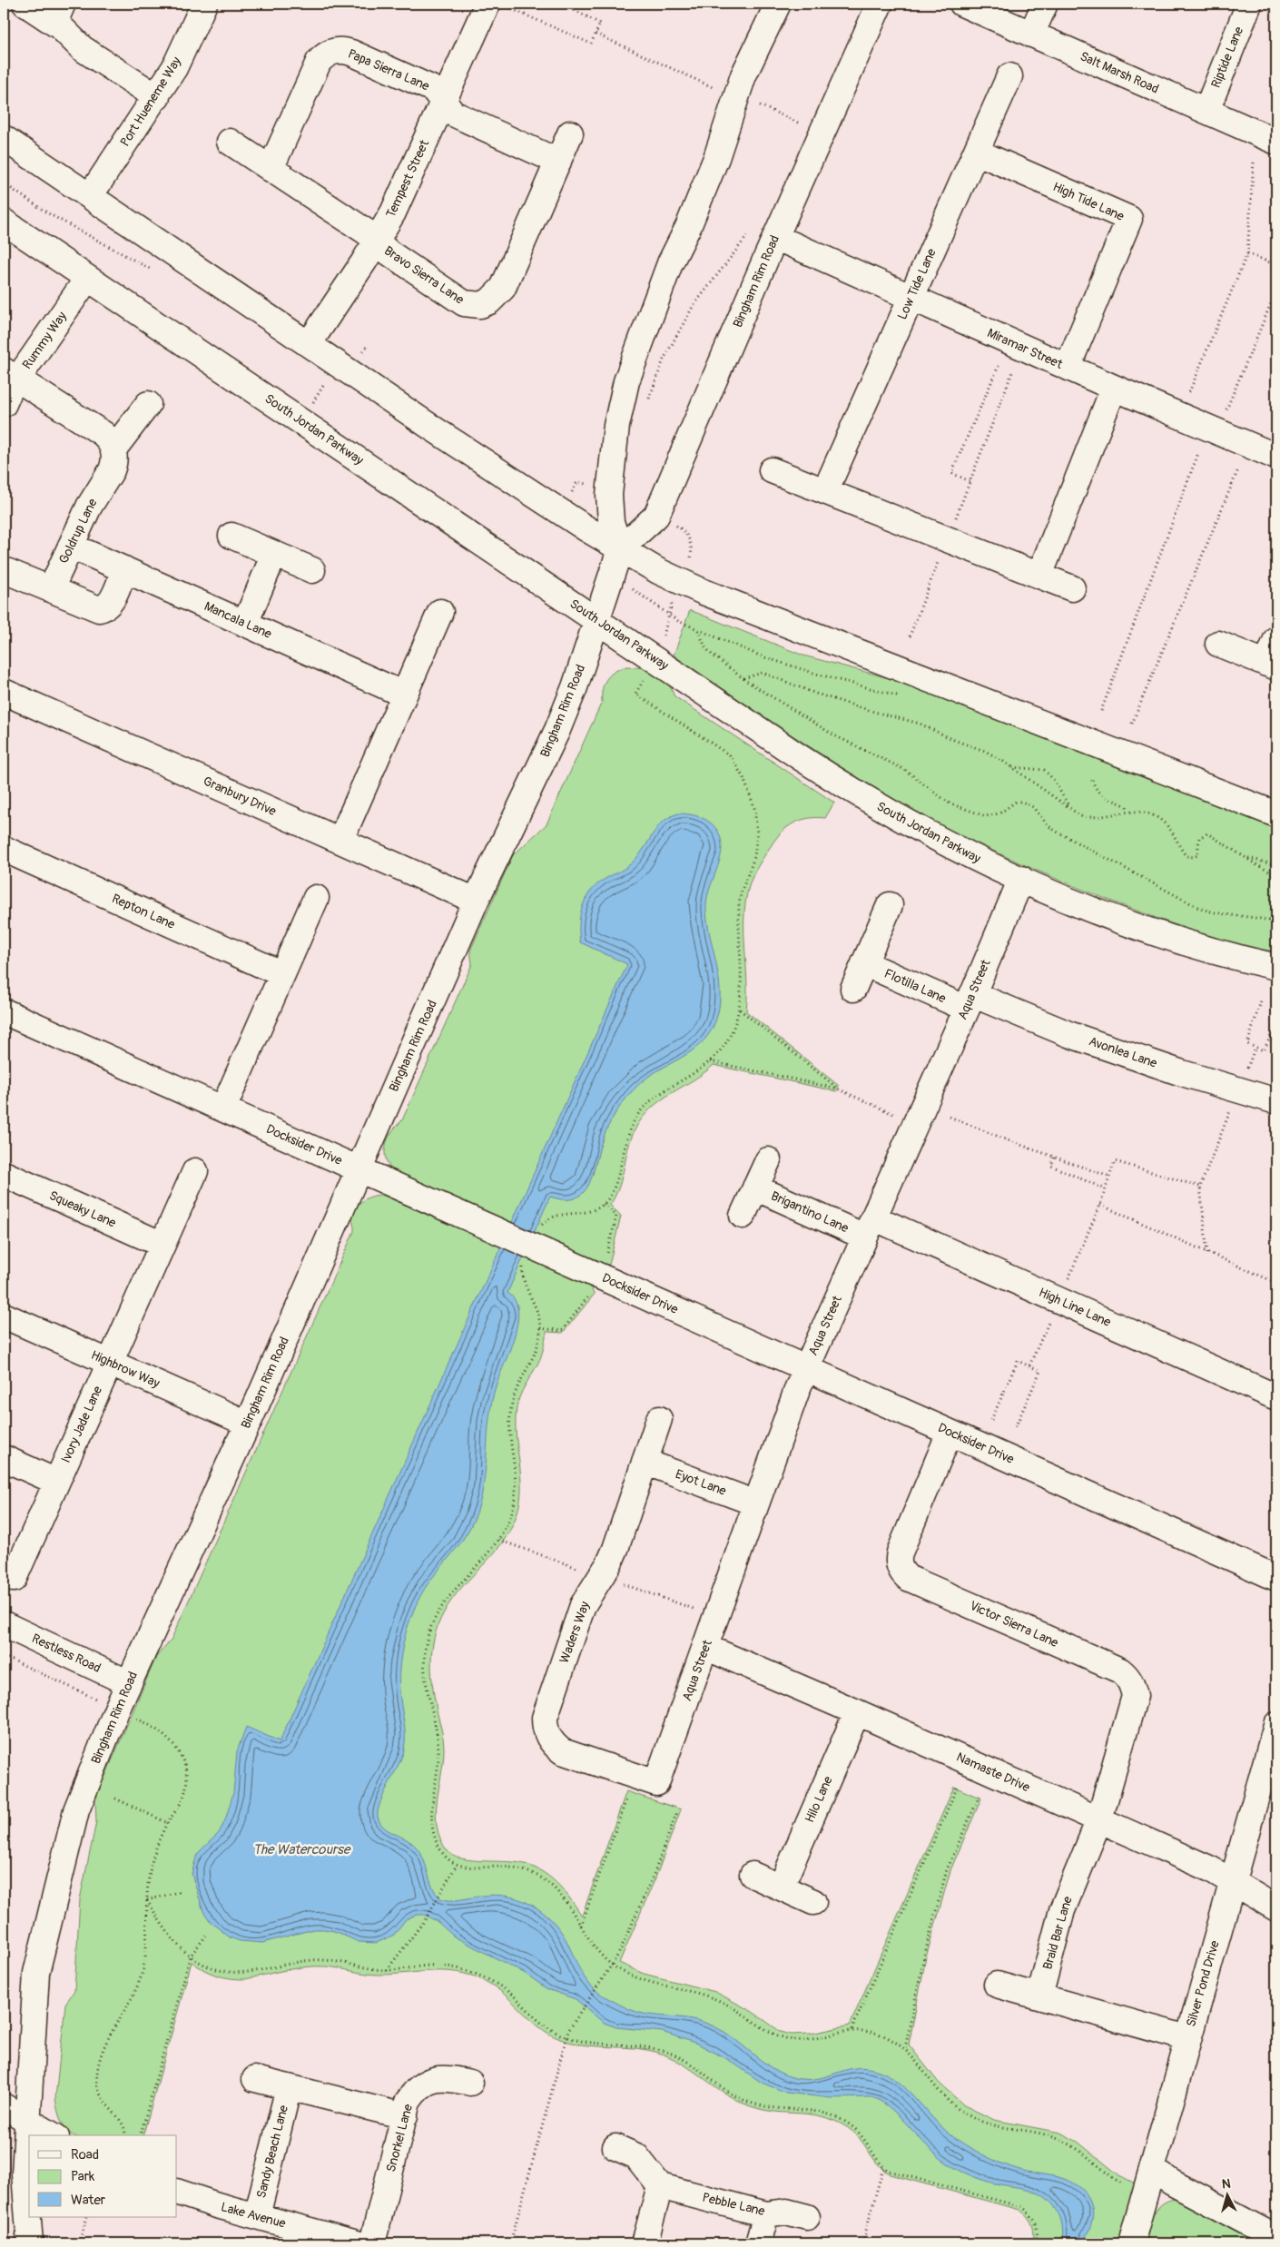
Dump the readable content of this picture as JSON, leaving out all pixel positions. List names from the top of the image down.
{
  "streets": {
    "street": [
      "Riptide Lane",
      "Papa Sierra Lane",
      "Salt Marsh Road",
      "Port Hueneme Way",
      "Tempest Street",
      "High Tide Lane",
      "Bravo Sierra Lane",
      "Bingham Rim Road",
      "Low Tide Lane",
      "Rummy Way",
      "Miramar Street",
      "South Jordan Parkway",
      "Goldrup Lane",
      "Mancala Lane",
      "Granbury Drive",
      "Repton Lane",
      "Flotilla Lane",
      "Aqua Street",
      "Avonlea Lane",
      "Docksider Drive",
      "Squeaky Lane",
      "Brigantino Lane",
      "High Line Lane",
      "Highbrow Way",
      "Ivory Jade Lane",
      "Eyot Lane",
      "Victor Sierra Lane",
      "Waders Way",
      "Restless Road",
      "Namaste Drive",
      "Hilo Lane",
      "Braid Bar Lane",
      "Silver Pond Drive",
      "Snorkel Lane",
      "Sandy Beach Lane",
      "Pebble Lane",
      "Lake Avenue"
    ]
  },
  "crossings": [
    ["Riptide Lane", "Salt Marsh Road"],
    ["Papa Sierra Lane", "Tempest Street"],
    ["Papa Sierra Lane", "Bravo Sierra Lane"],
    ["Tempest Street", "Bravo Sierra Lane"],
    ["High Tide Lane", "Low Tide Lane"],
    ["High Tide Lane", "Miramar Street"],
    ["Bingham Rim Road", "Miramar Street"],
    ["Bingham Rim Road", "South Jordan Parkway"],
    ["Bingham Rim Road", "Granbury Drive"],
    ["Bingham Rim Road", "Docksider Drive"],
    ["Bingham Rim Road", "Highbrow Way"],
    ["Bingham Rim Road", "Restless Road"],
    ["Low Tide Lane", "Miramar Street"],
    ["Rummy Way", "South Jordan Parkway"],
    ["South Jordan Parkway", "Aqua Street"],
    ["Goldrup Lane", "Mancala Lane"],
    ["Flotilla Lane", "Aqua Street"],
    ["Flotilla Lane", "Avonlea Lane"],
    ["Aqua Street", "Avonlea Lane"],
    ["Aqua Street", "Docksider Drive"],
    ["Aqua Street", "Brigantino Lane"],
    ["Aqua Street", "High Line Lane"],
    ["Aqua Street", "Eyot Lane"],
    ["Aqua Street", "Waders Way"],
    ["Aqua Street", "Namaste Drive"],
    ["Docksider Drive", "Victor Sierra Lane"],
    ["Squeaky Lane", "Ivory Jade Lane"],
    ["Brigantino Lane", "High Line Lane"],
    ["Highbrow Way", "Ivory Jade Lane"],
    ["Eyot Lane", "Waders Way"],
    ["Victor Sierra Lane", "Namaste Drive"],
    ["Victor Sierra Lane", "Braid Bar Lane"],
    ["Namaste Drive", "Hilo Lane"],
    ["Namaste Drive", "Braid Bar Lane"],
    ["Namaste Drive", "Silver Pond Drive"],
    ["Sandy Beach Lane", "Lake Avenue"]
  ],
  "water": ["The Watercourse"],
  "legend": ["Road", "Park", "Water"],
  "north": "top"
}
